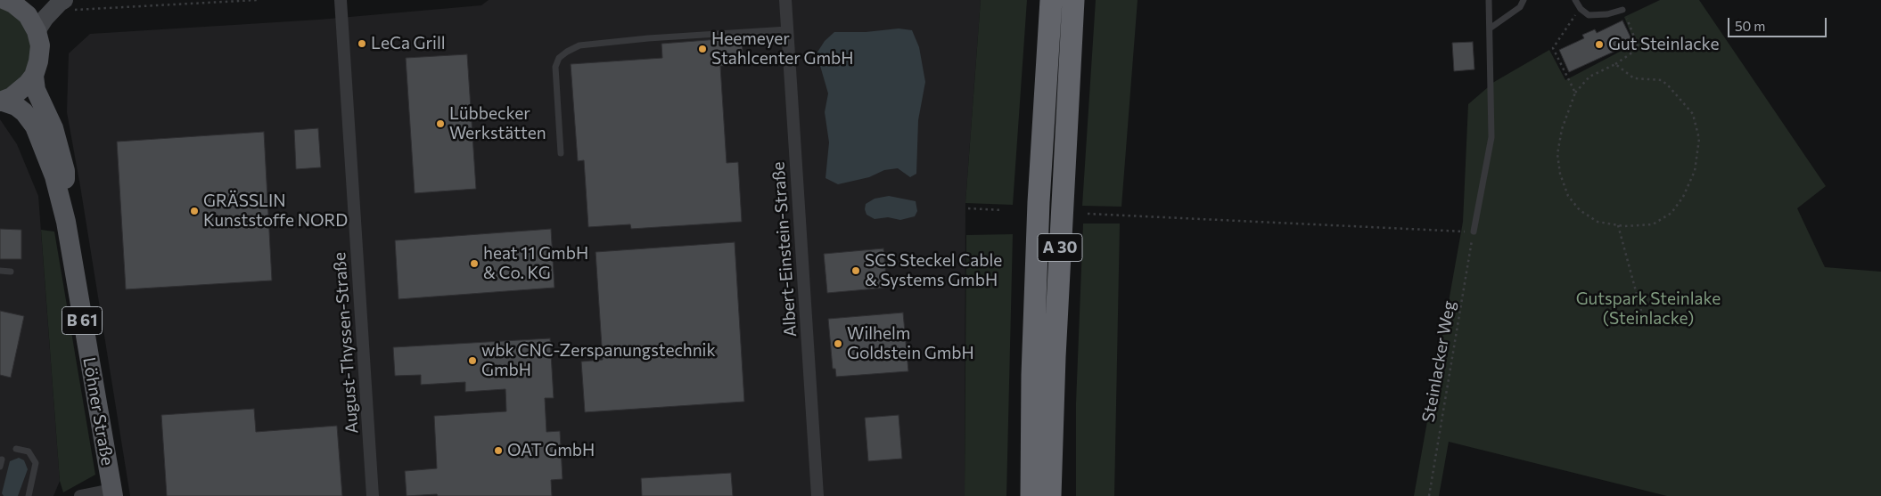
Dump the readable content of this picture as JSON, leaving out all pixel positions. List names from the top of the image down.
{
  "streets": {
    "highway": ["A 30"],
    "main road": ["B 61", "Löhner Straße"],
    "street": ["Albert-Einstein-Straße", "August-Thyssen-Straße"],
    "path": ["Steinlacker Weg"]
  },
  "parks": ["Gutspark Steinlake (Steinlacke)"],
  "places": [
    "LeCa Grill",
    "Gut Steinlacke",
    "Heemeyer Stahlcenter GmbH",
    "Lübbecker Werkstätten",
    "GRÄSSLIN Kunststoffe NORD",
    "heat 11 GmbH & Co. KG",
    "SCS Steckel Cable & Systems GmbH",
    "Wilhelm Goldstein GmbH",
    "wbk CNC-Zerspanungstechnik GmbH",
    "OAT GmbH"
  ],
  "scale_bar": "50 m"
}
